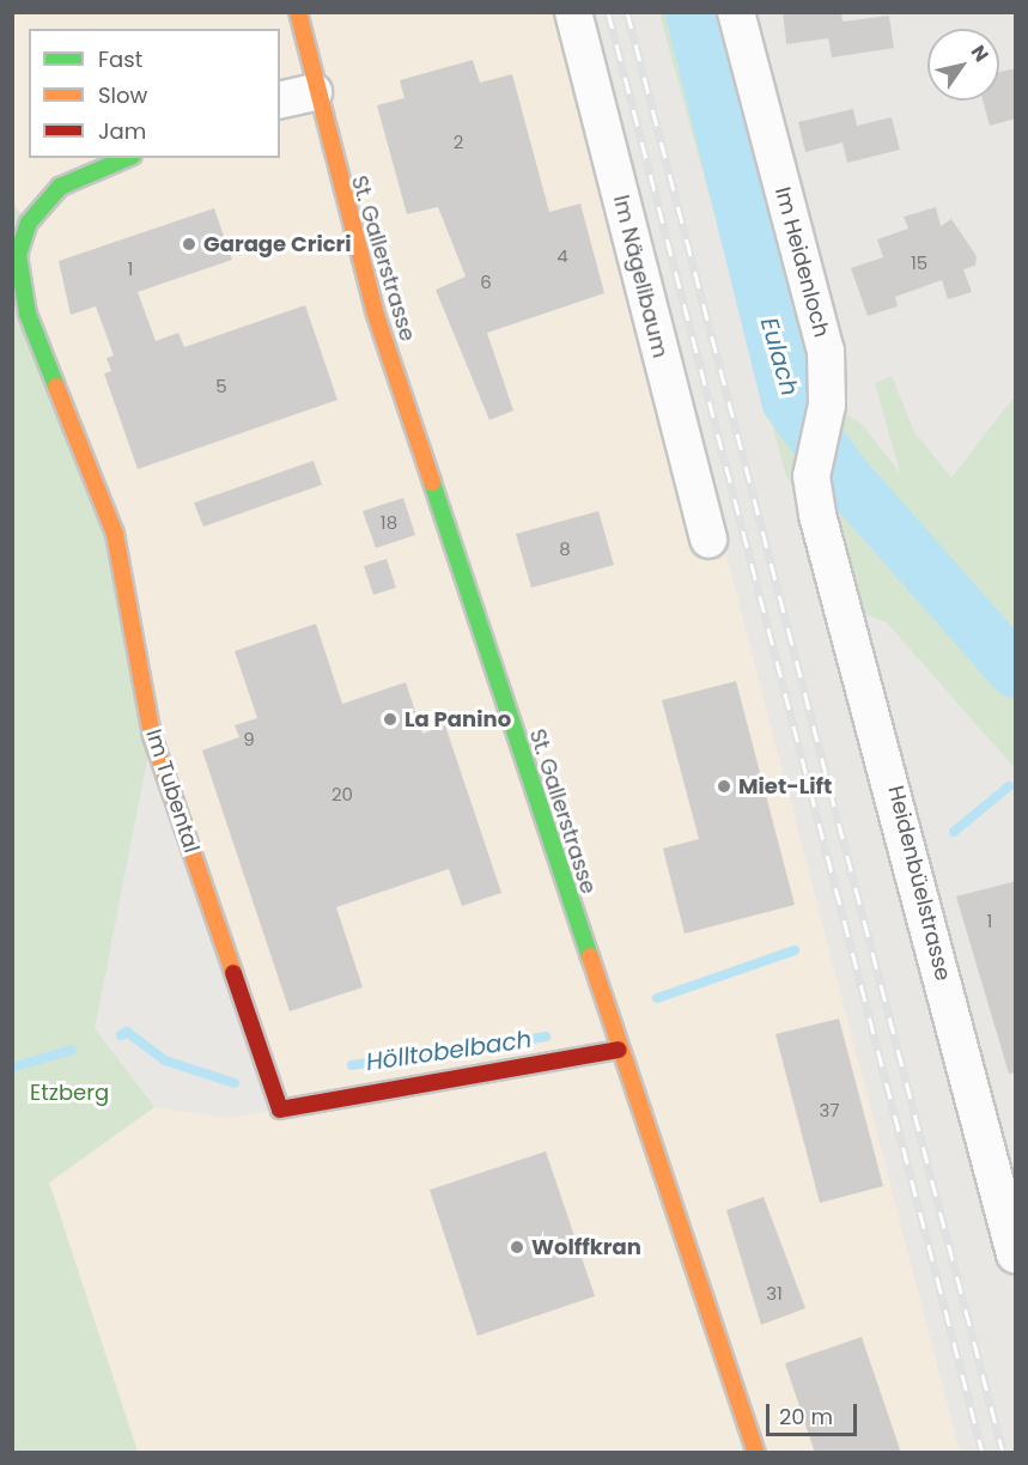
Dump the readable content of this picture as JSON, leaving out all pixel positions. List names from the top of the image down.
{
  "streets": {
    "main road": ["St. Gallerstrasse", "Im Tubental"],
    "street": ["Im Heidenloch", "Im Nägelibaum", "Heidenbüelstrasse"]
  },
  "crossings": [
    ["St. Gallerstrasse", "Im Tubental"],
    ["Im Heidenloch", "Heidenbüelstrasse"]
  ],
  "water": ["Eulach", "Hölltobelbach"],
  "parks": ["Etzberg"],
  "places": [
    "Garage Cricri",
    "La Panino",
    "Miet-Lift",
    "Wolffkran"
  ],
  "house_numbers": [
    "2",
    "4",
    "15",
    "1",
    "6",
    "5",
    "18",
    "8",
    "9",
    "20",
    "1",
    "37",
    "31"
  ],
  "legend": ["Fast", "Slow", "Jam"],
  "scale_bar": "20 m",
  "north": "top right"
}
